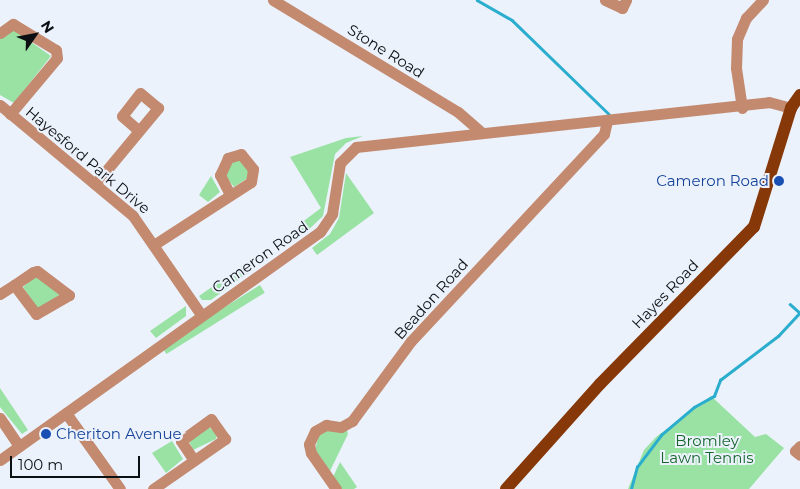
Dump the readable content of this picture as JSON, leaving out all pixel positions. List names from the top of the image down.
{
  "streets": {
    "main road": ["Hayes Road"],
    "street": [
      "Stone Road",
      "Hayesford Park Drive",
      "Cameron Road",
      "Beadon Road"
    ]
  },
  "crossings": [
    ["Stone Road", "Cameron Road"],
    ["Hayesford Park Drive", "Cameron Road"],
    ["Cameron Road", "Hayes Road"],
    ["Cameron Road", "Beadon Road"]
  ],
  "parks": ["Bromley Lawn Tennis"],
  "places": ["Cameron Road", "Cheriton Avenue"],
  "scale_bar": "100 m",
  "north": "top right"
}
